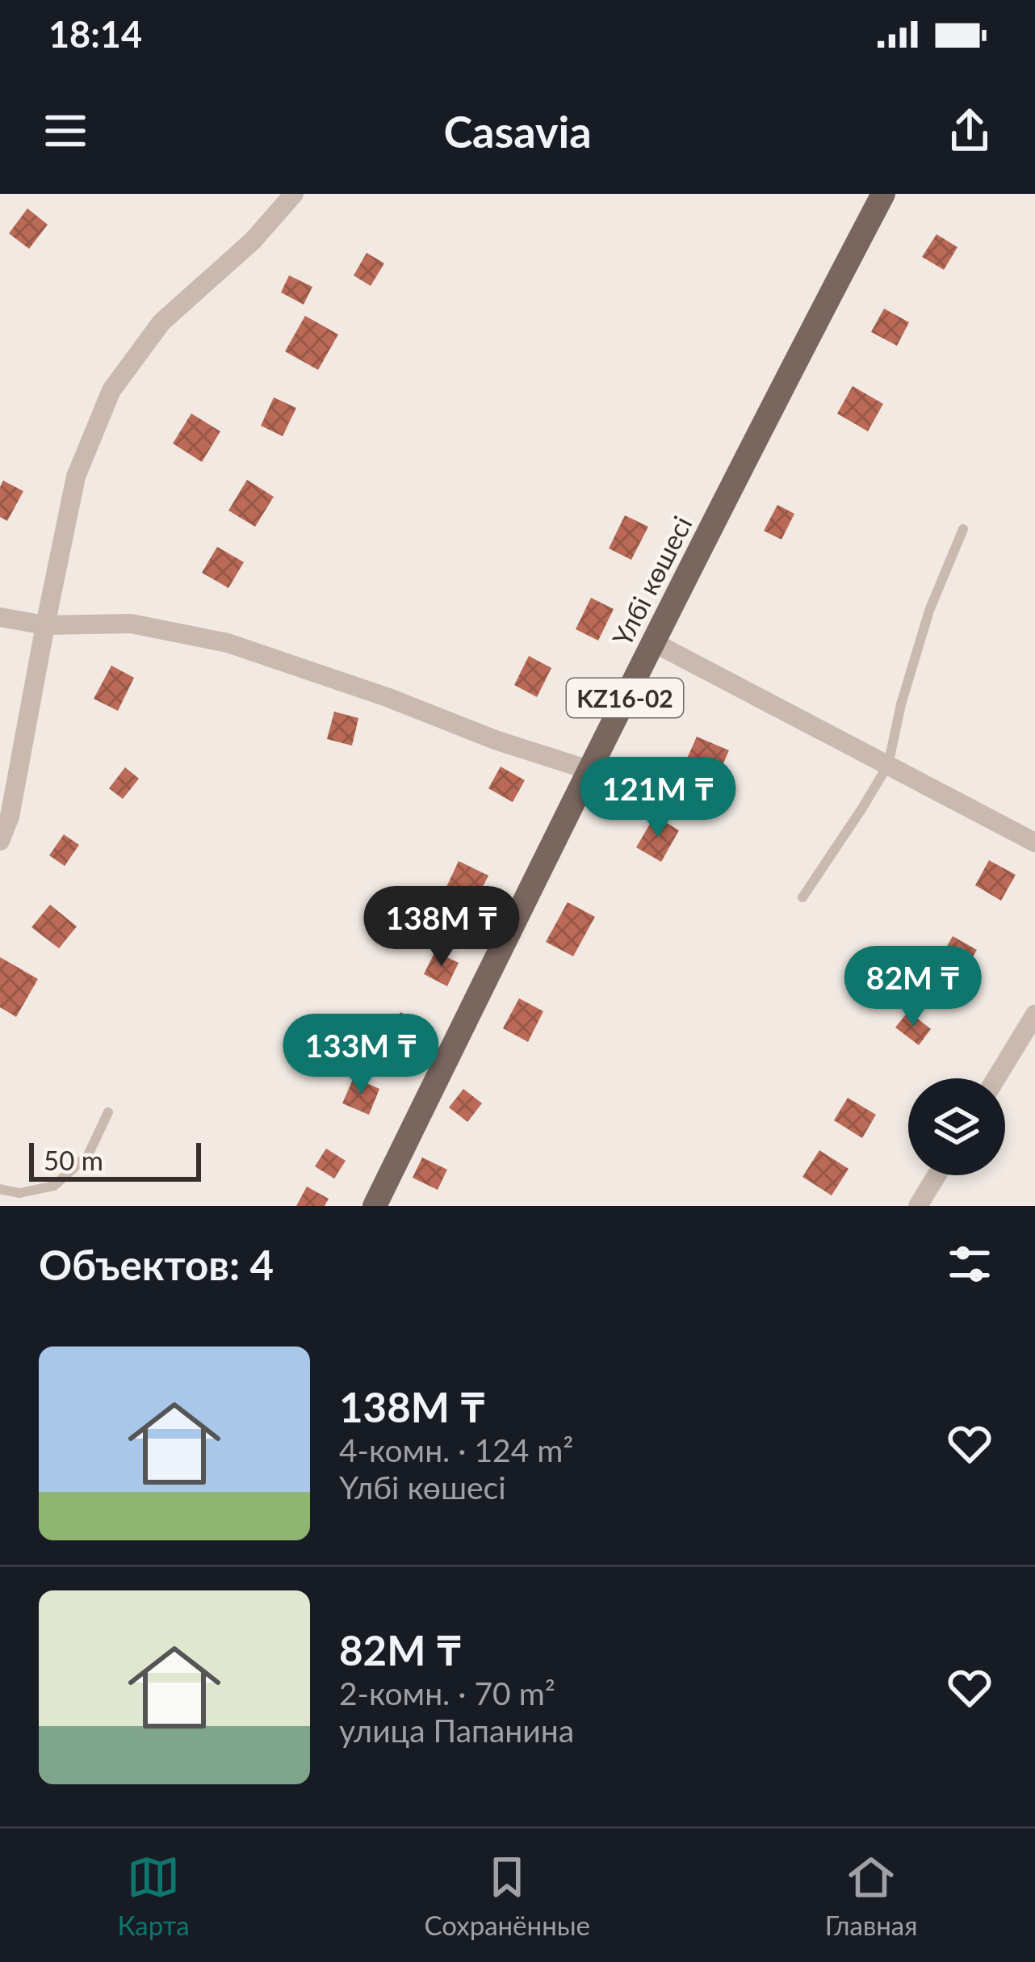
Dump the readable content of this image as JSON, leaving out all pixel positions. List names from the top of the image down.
{
  "streets": {
    "main road": ["Үлбі көшесі", "KZ16-02"]
  },
  "scale_bar": "50 m",
  "page": {
    "status": "18:14",
    "header": "Casavia",
    "price": [
      "121M ₸",
      "138M ₸",
      "82M ₸",
      "133M ₸"
    ],
    "scale": "50 m",
    "heading": "Объектов: 4",
    "list": [
      {
        "name": "138M ₸",
        "note": "4-комн. · 124 m² · Үлбі көшесі"
      },
      {
        "name": "82M ₸",
        "note": "2-комн. · 70 m² · улица Папанина"
      }
    ],
    "tabs": ["Карта", "Сохранённые", "Главная"]
  }
}
